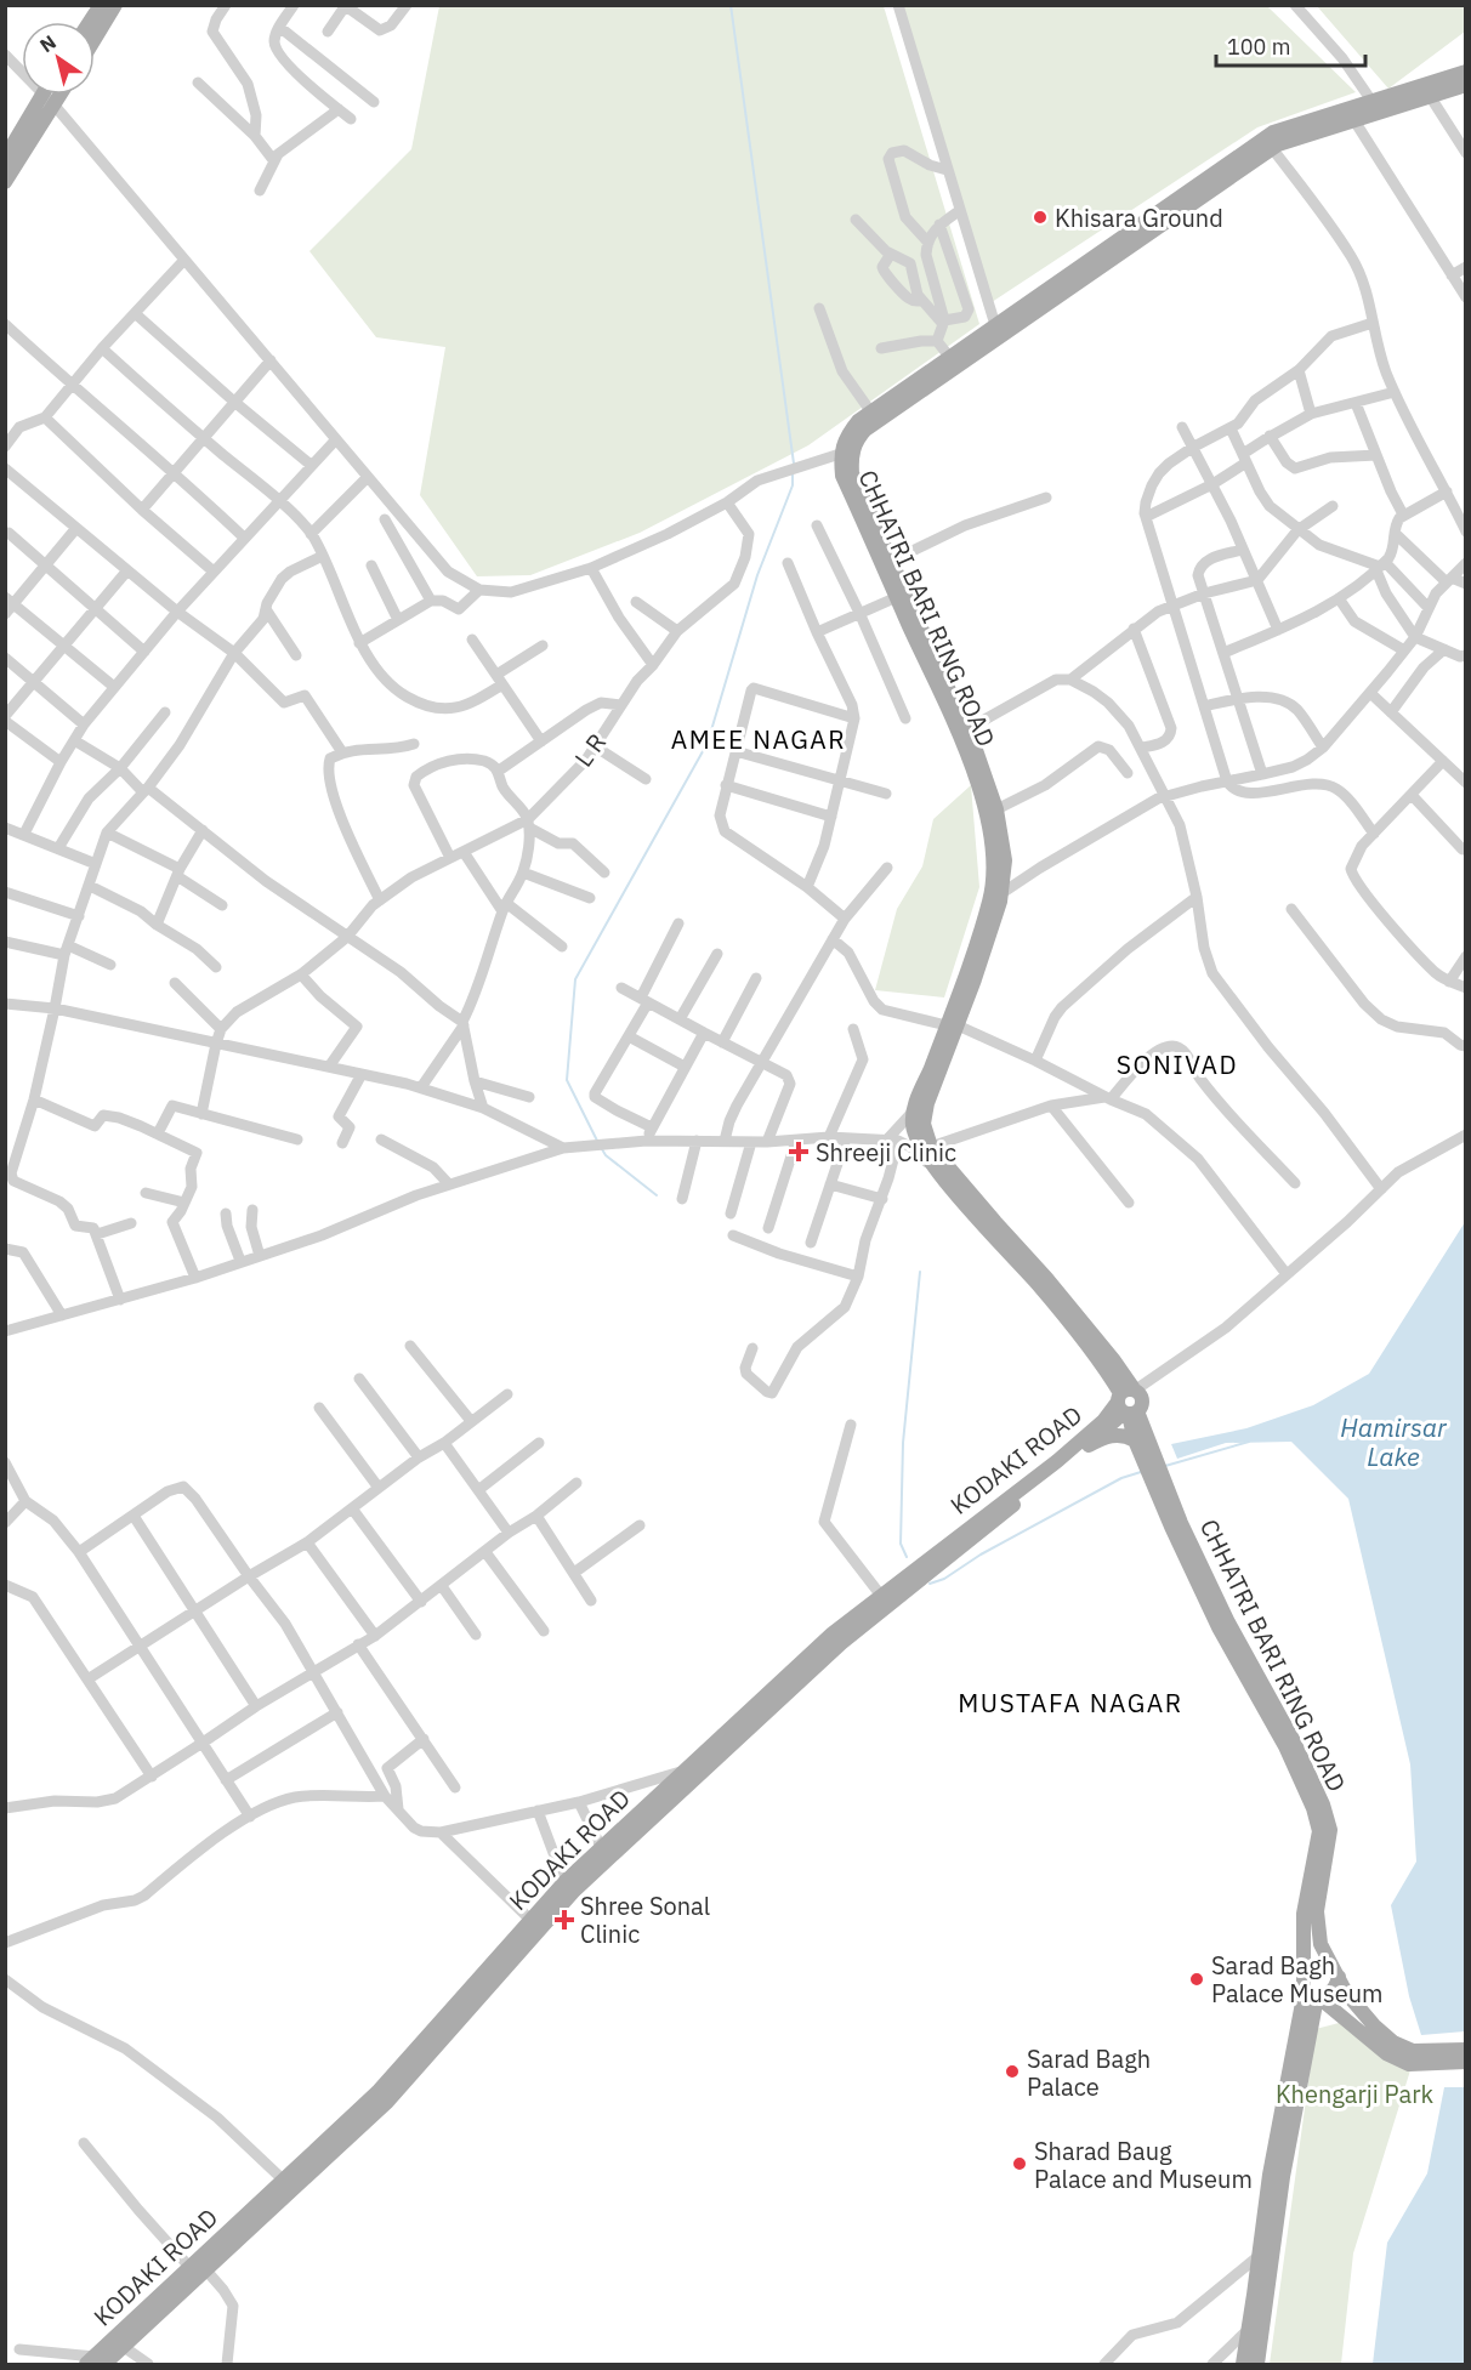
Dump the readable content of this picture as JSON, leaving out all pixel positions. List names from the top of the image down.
{
  "streets": {
    "main road": ["CHHATRI BARI RING ROAD", "KODAKI ROAD"],
    "street": ["L R"]
  },
  "crossings": [
    ["CHHATRI BARI RING ROAD", "KODAKI ROAD"]
  ],
  "districts": ["AMEE NAGAR", "SONIVAD", "MUSTAFA NAGAR"],
  "water": ["Hamirsar Lake"],
  "parks": ["Khengarji Park"],
  "places": {
    "other": [
      "Khisara Ground",
      "Sarad Bagh Palace Museum",
      "Sarad Bagh Palace",
      "Sharad Baug Palace and Museum"
    ],
    "health": ["Shreeji Clinic", "Shree Sonal Clinic"]
  },
  "scale_bar": "100 m",
  "north": "top left"
}
